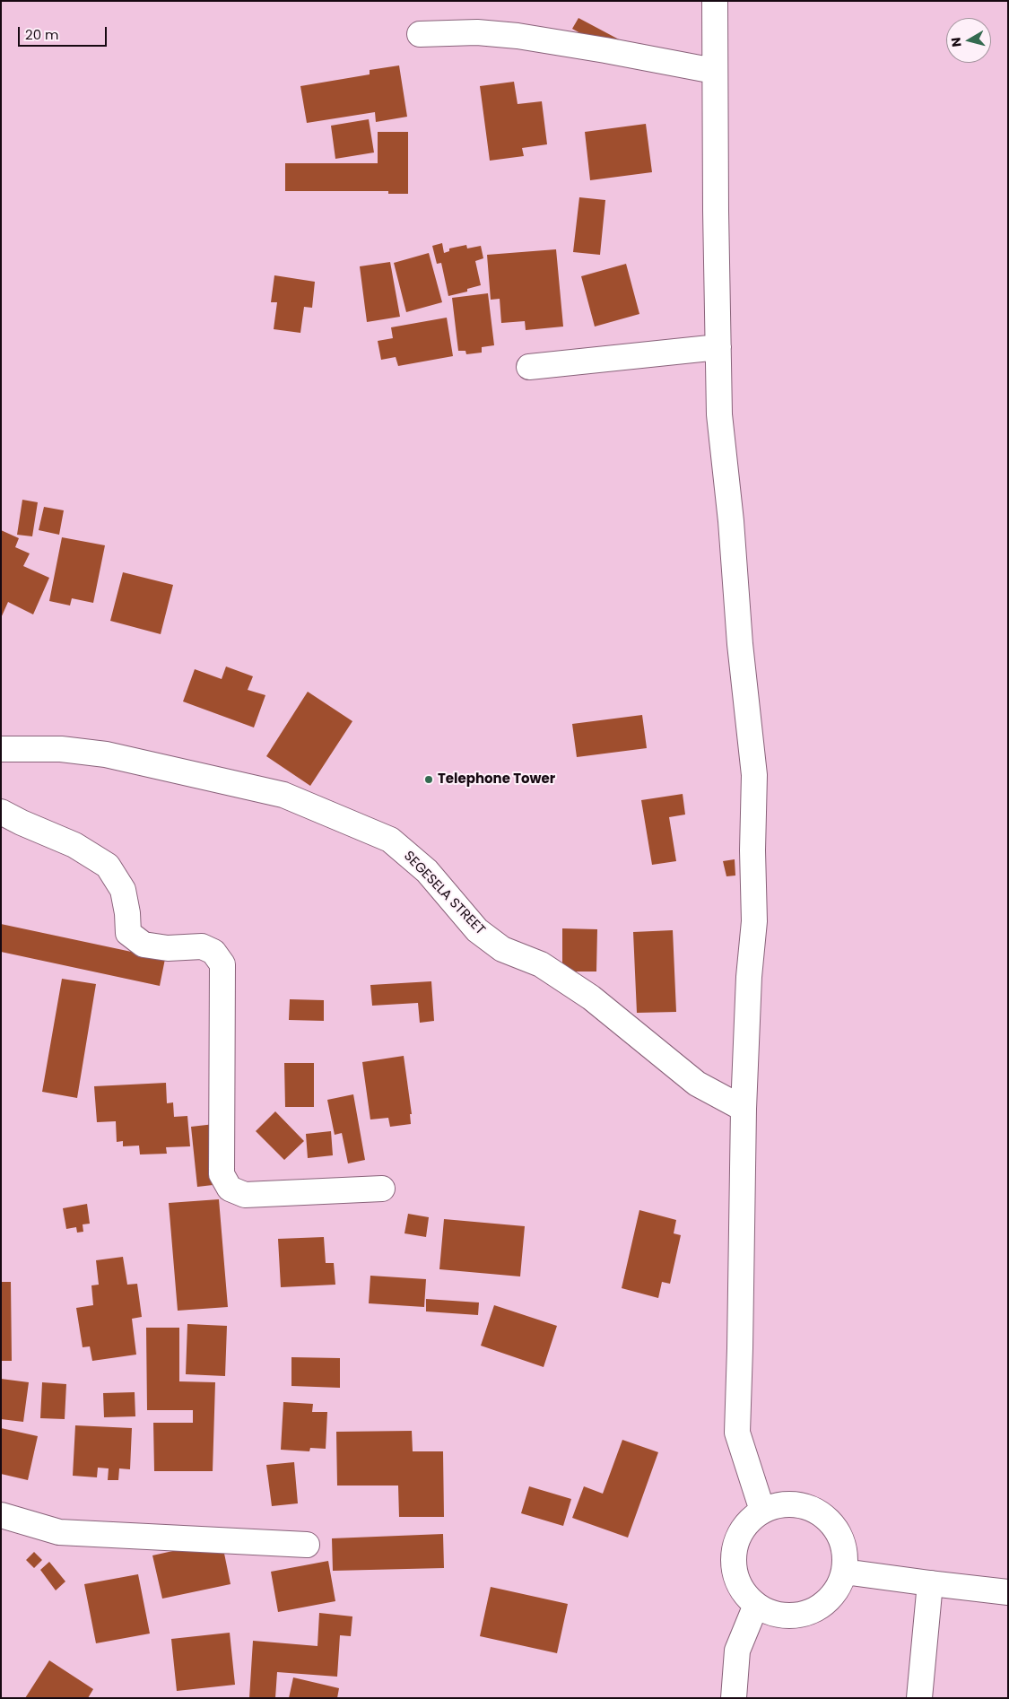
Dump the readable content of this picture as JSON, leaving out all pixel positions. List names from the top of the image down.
{
  "streets": {
    "main road": ["SEGESELA STREET"]
  },
  "places": ["Telephone Tower"],
  "scale_bar": "20 m",
  "north": "left"
}
